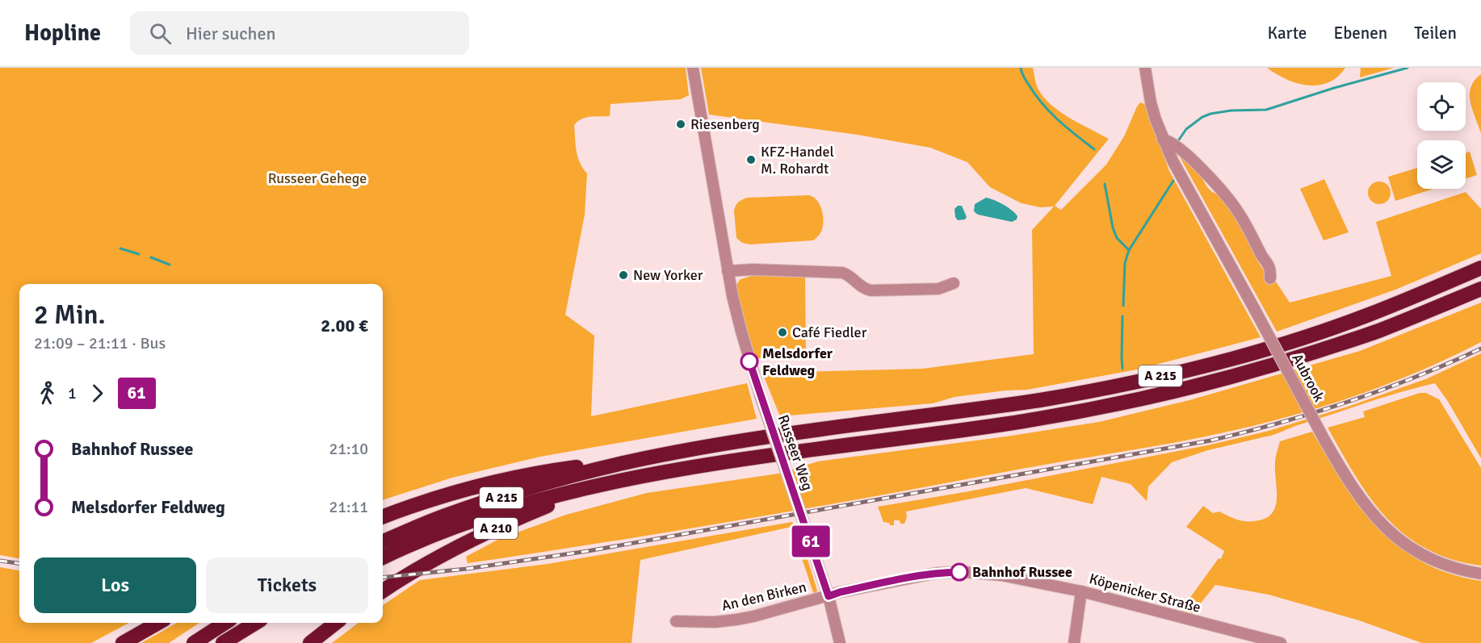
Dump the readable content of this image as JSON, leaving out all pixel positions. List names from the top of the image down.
{
  "streets": {
    "highway": ["A 215", "A 210"],
    "street": [
      "Aubrook",
      "Russeer Weg",
      "Köpenicker Straße",
      "An den Birken"
    ]
  },
  "crossings": [
    ["A 215", "A 210"],
    ["Russeer Weg", "Köpenicker Straße"],
    ["Russeer Weg", "An den Birken"],
    ["Köpenicker Straße", "An den Birken"]
  ],
  "parks": ["Russeer Gehege"],
  "places": [
    "Riesenberg",
    "KFZ-Handel M. Rohardt",
    "New Yorker",
    "Café Fiedler",
    "Melsdorfer Feldweg",
    "Bahnhof Russee"
  ],
  "lines": ["bus line 61"],
  "page": {
    "header": "Hopline",
    "search": "Hier suchen",
    "nav": ["Karte", "Ebenen", "Teilen"],
    "on_map": "61",
    "heading": ["2 Min.", "21:09 – 21:11 · Bus", "2.00 €"],
    "legs": ["1", "61"],
    "list": [
      {
        "name": "Bahnhof Russee",
        "value": "21:10"
      },
      {
        "name": "Melsdorfer Feldweg",
        "value": "21:11"
      }
    ],
    "buttons": ["Los", "Tickets"]
  }
}
